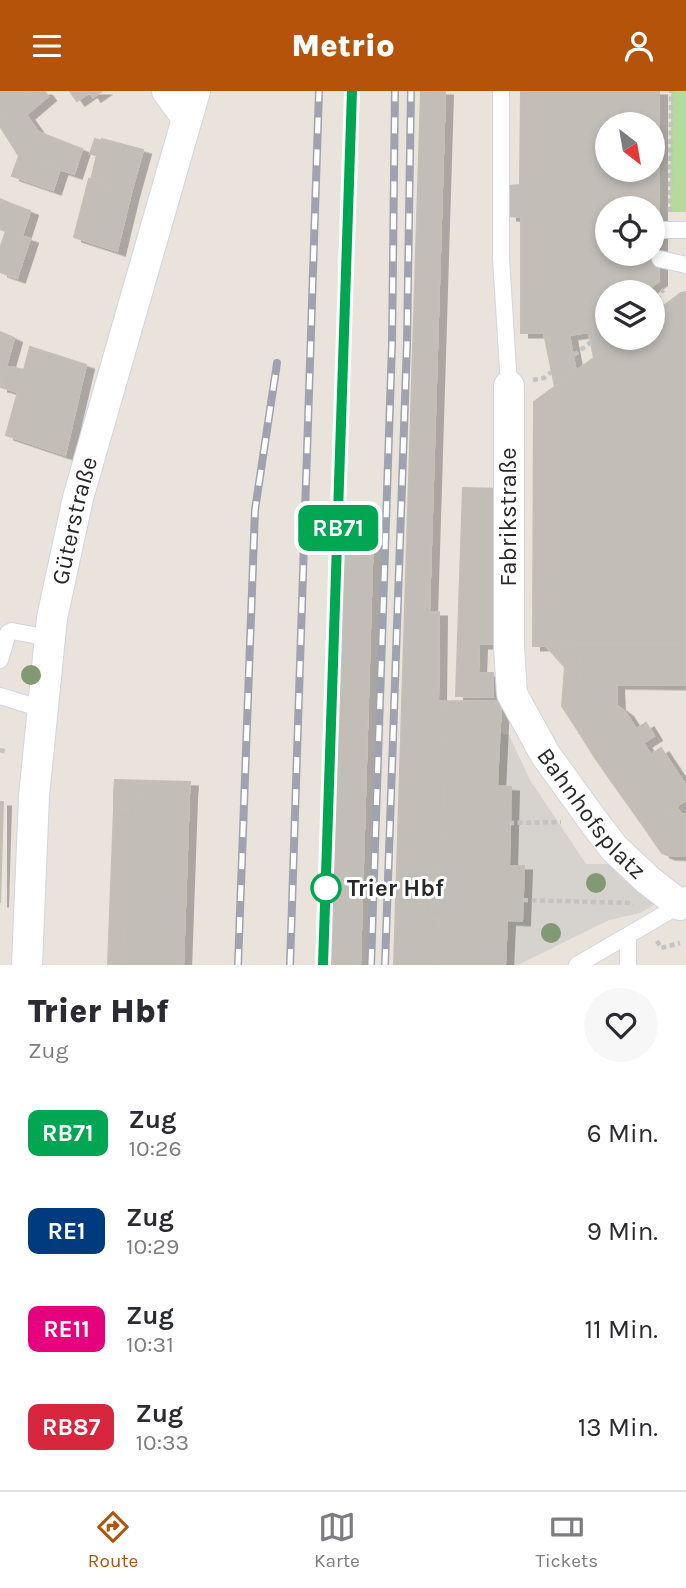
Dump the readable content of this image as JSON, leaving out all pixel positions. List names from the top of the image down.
{
  "streets": {
    "street": ["Fabrikstraße", "Güterstraße", "Bahnhofsplatz"]
  },
  "crossings": [
    ["Fabrikstraße", "Bahnhofsplatz"]
  ],
  "places": ["Trier Hbf"],
  "north": "bottom right",
  "page": {
    "header": "Metrio",
    "on_map": "RB71",
    "heading": ["Trier Hbf", "Zug"],
    "list": [
      {
        "mark": "RB71",
        "name": "Zug",
        "note": "10:26",
        "value": "6 Min."
      },
      {
        "mark": "RE1",
        "name": "Zug",
        "note": "10:29",
        "value": "9 Min."
      },
      {
        "mark": "RE11",
        "name": "Zug",
        "note": "10:31",
        "value": "11 Min."
      },
      {
        "mark": "RB87",
        "name": "Zug",
        "note": "10:33",
        "value": "13 Min."
      }
    ],
    "tabs": ["Route", "Karte", "Tickets"]
  }
}
